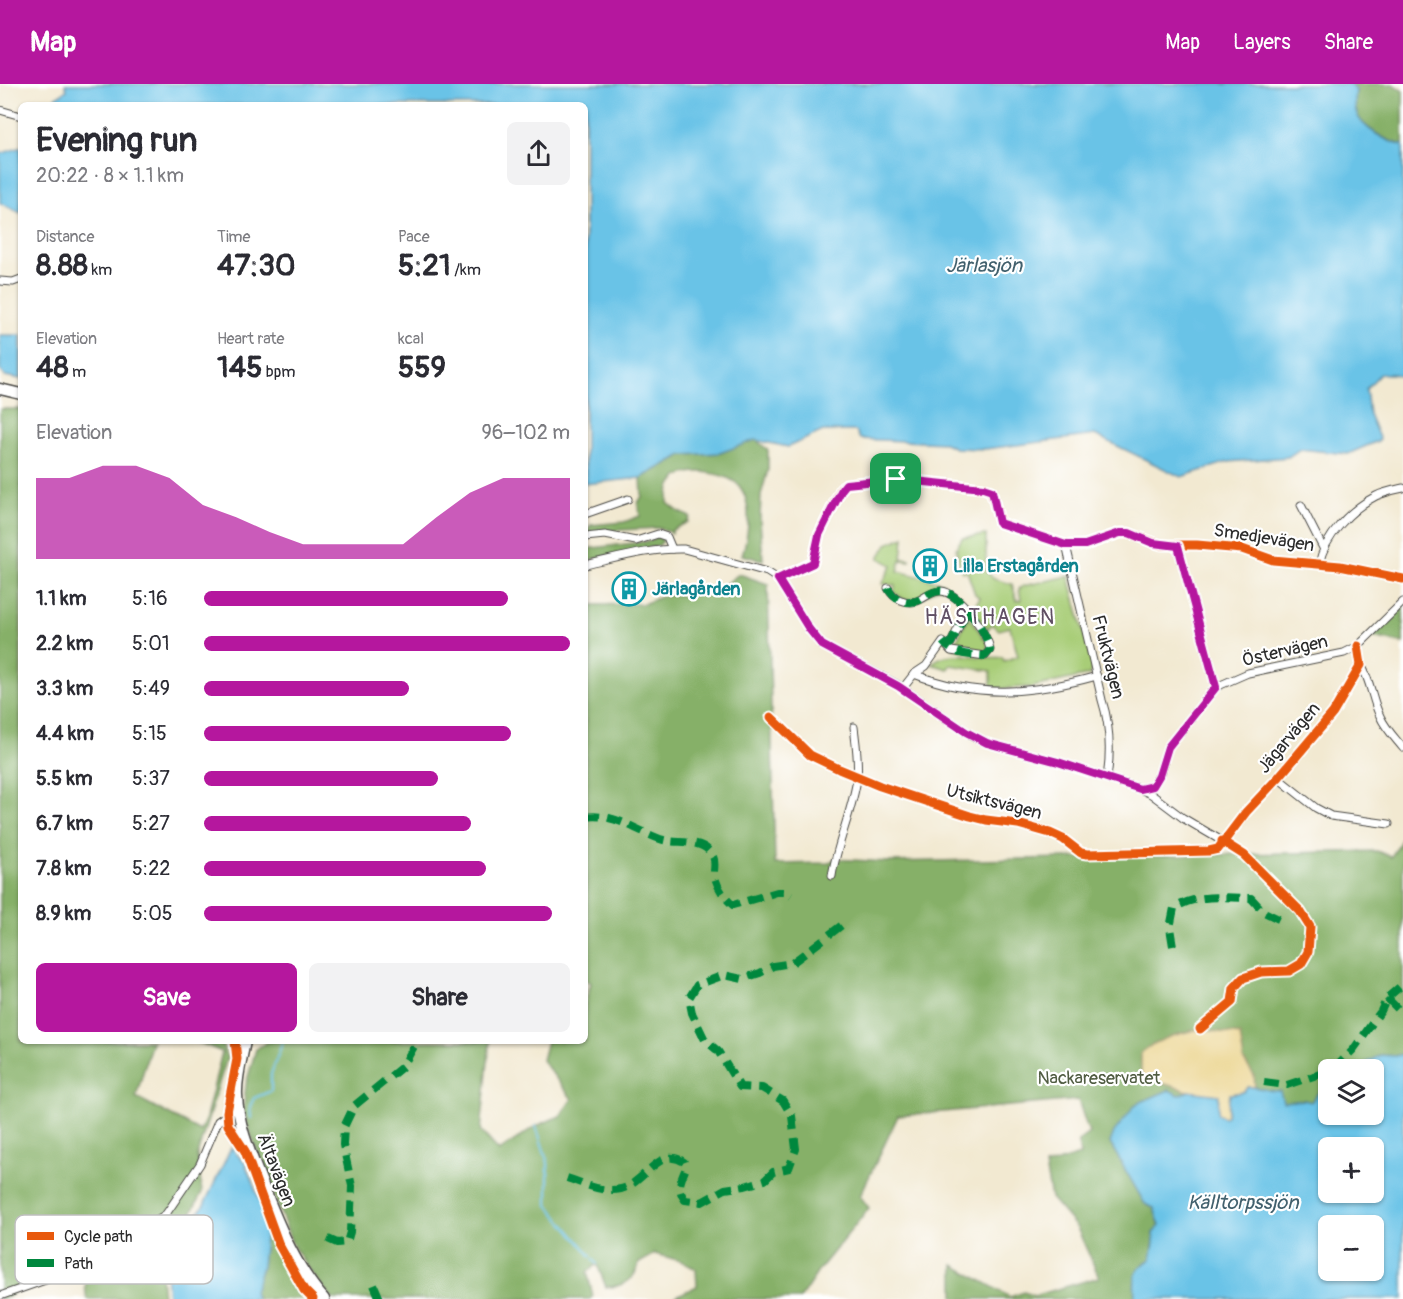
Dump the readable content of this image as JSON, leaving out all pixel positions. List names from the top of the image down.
{
  "streets": {
    "main road": ["Ältavägen"],
    "street": [
      "Smedjevägen",
      "Östervägen",
      "Fruktvägen",
      "Jägarvägen",
      "Utsiktsvägen"
    ]
  },
  "crossings": [
    ["Smedjevägen", "Fruktvägen"],
    ["Jägarvägen", "Utsiktsvägen"]
  ],
  "districts": ["HÄSTHAGEN"],
  "water": ["Järlasjön", "Källtorpssjön"],
  "parks": ["Nackareservatet"],
  "places": {
    "building": ["Lilla Erstagården", "Järlagården"]
  },
  "legend": ["Cycle path", "Path"],
  "page": {
    "header": "Map",
    "nav": ["Map", "Layers", "Share"],
    "heading": ["Evening run", "20:22 · 8 × 1.1 km"],
    "stats": [
      ["Distance", "8.88 km"],
      ["Time", "47:30"],
      ["Pace", "5:21 /km"],
      ["Elevation", "48 m"],
      ["Heart rate", "145 bpm"],
      ["kcal", "559"]
    ],
    "chart": ["Elevation", "96–102 m"],
    "list": [
      {
        "name": "1.1 km",
        "note": "5:16"
      },
      {
        "name": "2.2 km",
        "note": "5:01"
      },
      {
        "name": "3.3 km",
        "note": "5:49"
      },
      {
        "name": "4.4 km",
        "note": "5:15"
      },
      {
        "name": "5.5 km",
        "note": "5:37"
      },
      {
        "name": "6.7 km",
        "note": "5:27"
      },
      {
        "name": "7.8 km",
        "note": "5:22"
      },
      {
        "name": "8.9 km",
        "note": "5:05"
      }
    ],
    "buttons": ["Save", "Share"],
    "map_buttons": ["+", "−"]
  }
}
